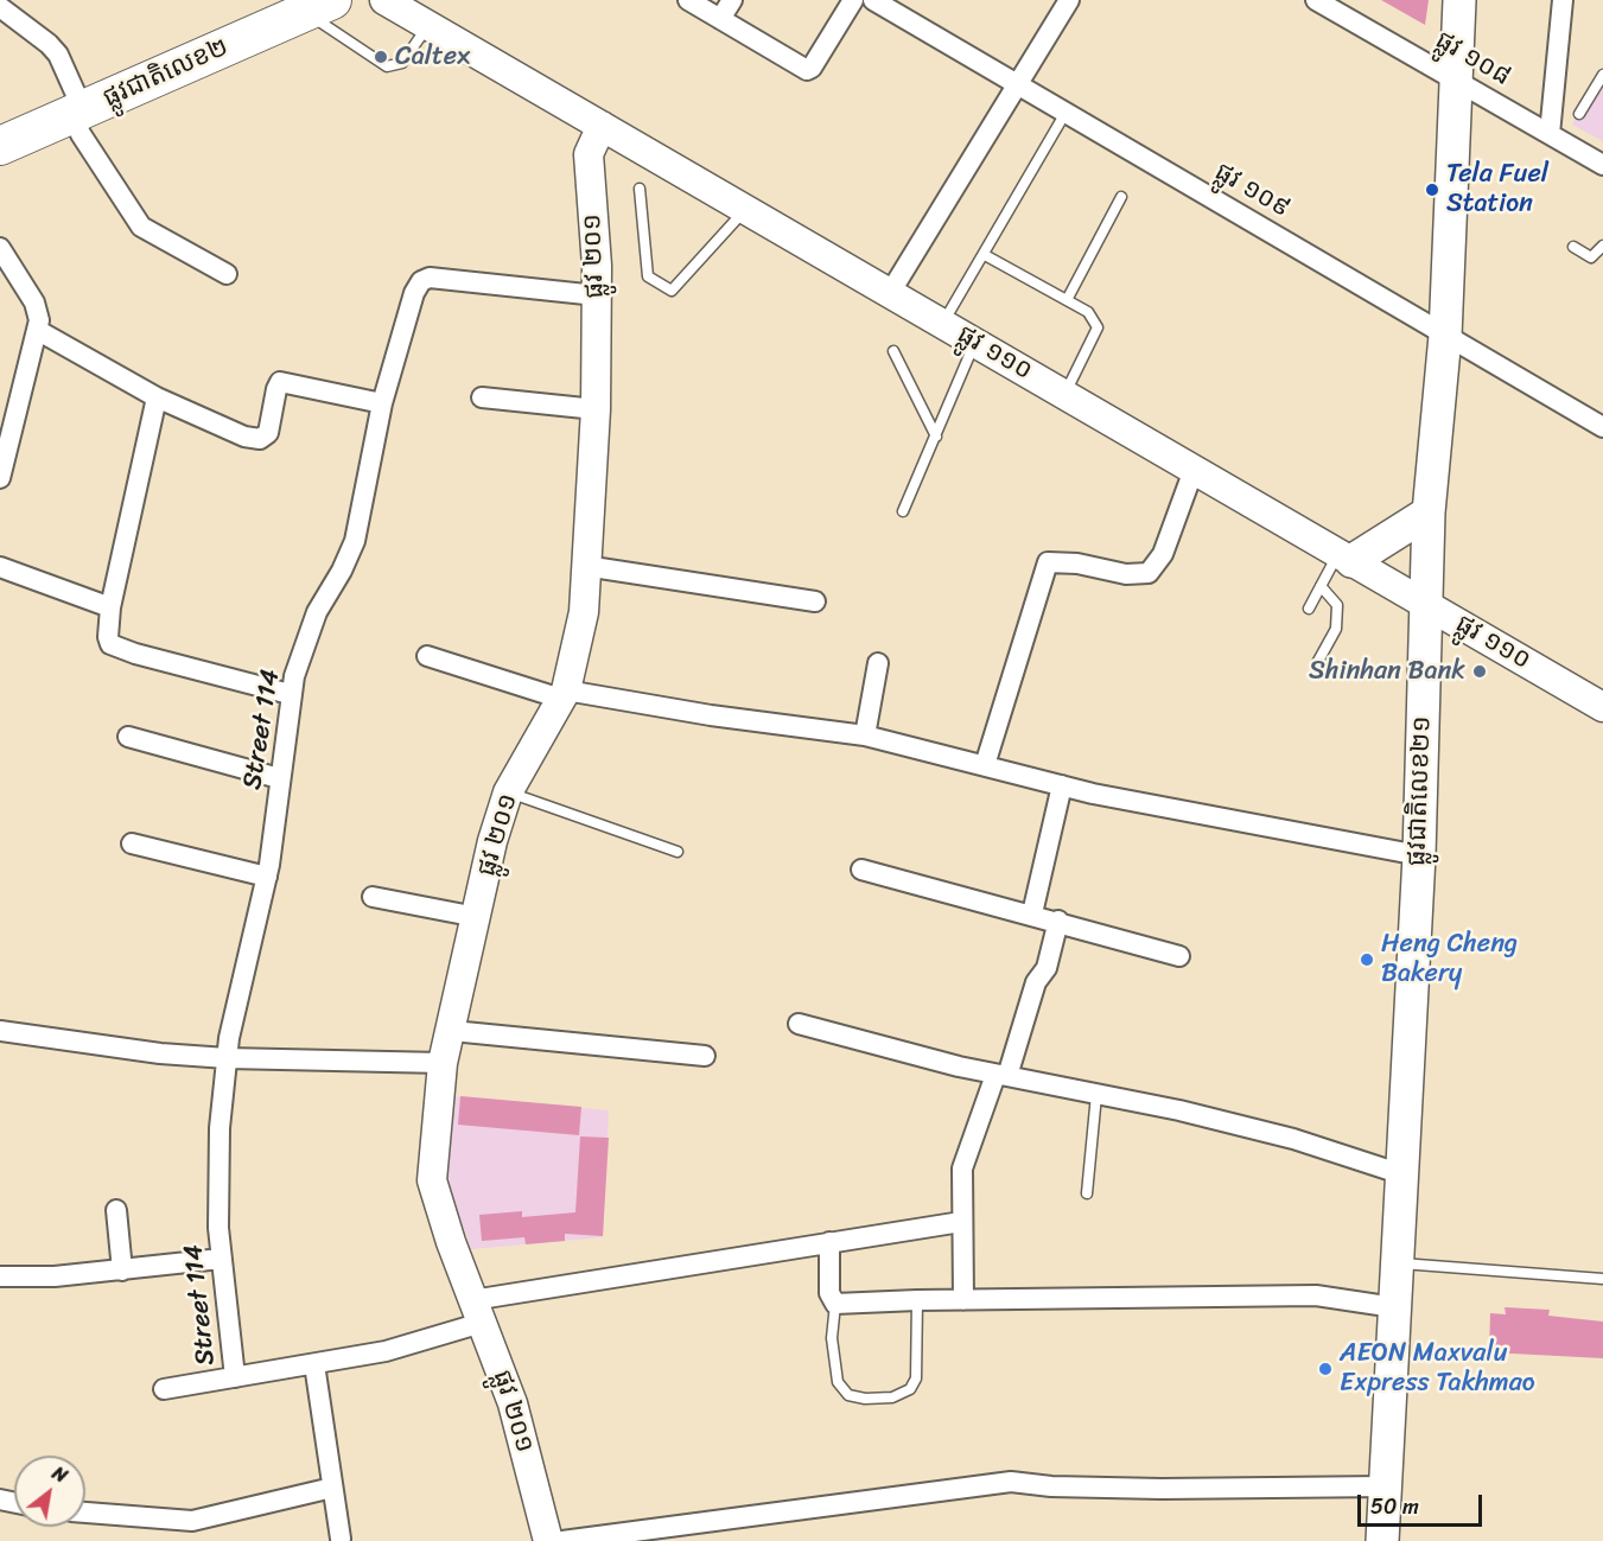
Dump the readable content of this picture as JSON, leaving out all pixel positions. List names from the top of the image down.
{
  "streets": {
    "highway": ["ផ្លូវជាតិលេខ២"],
    "main road": ["ផ្លូវជាតិលេខ២១"],
    "street": [
      "ផ្លូវ ១០៨",
      "ផ្លូវ ១០៩",
      "ផ្លូវ ២០១",
      "ផ្លូវ ១១០",
      "Street 114"
    ]
  },
  "crossings": [
    ["ផ្លូវ ១០៨", "ផ្លូវជាតិលេខ២១"],
    ["ផ្លូវ ១០៩", "ផ្លូវជាតិលេខ២១"],
    ["ផ្លូវ ២០១", "ផ្លូវ ១១០"],
    ["ផ្លូវ ២០១", "Street 114"],
    ["ផ្លូវ ១១០", "ផ្លូវជាតិលេខ២១"]
  ],
  "places": [
    "Caltex",
    "Tela Fuel Station",
    "Shinhan Bank",
    "Heng Cheng Bakery",
    "AEON Maxvalu Express Takhmao"
  ],
  "scale_bar": "50 m",
  "north": "top right"
}
